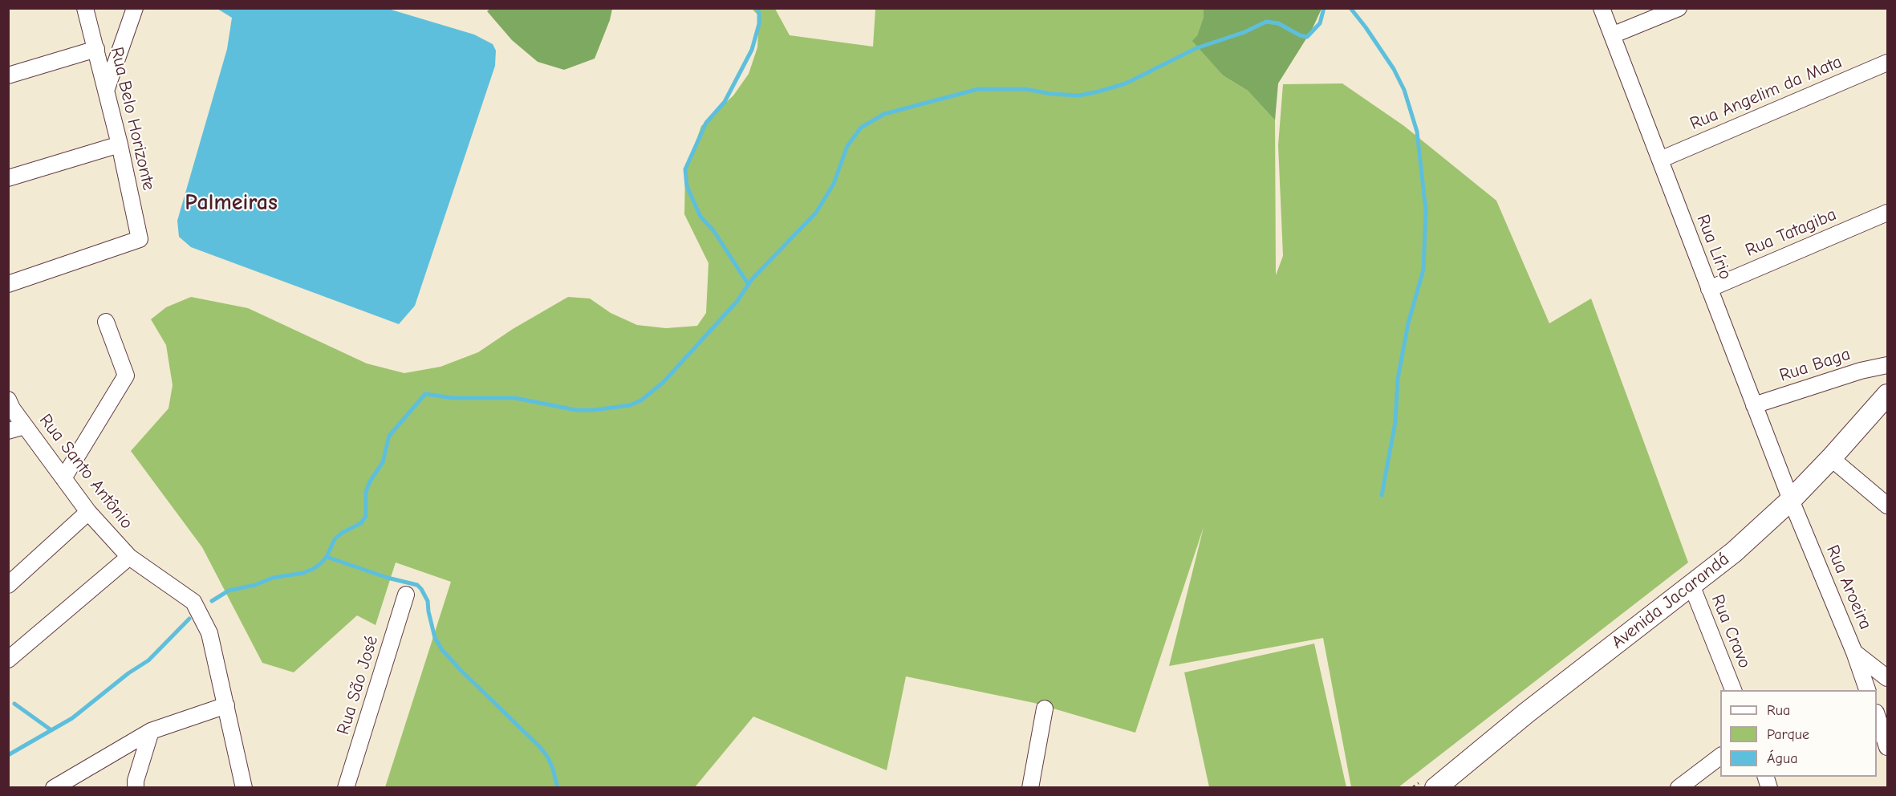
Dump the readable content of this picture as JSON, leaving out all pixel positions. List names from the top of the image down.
{
  "streets": {
    "main road": ["Avenida Jacarandá"],
    "street": [
      "Rua Angelim da Mata",
      "Rua Belo Horizonte",
      "Rua Tatagiba",
      "Rua Lírio",
      "Rua Baga",
      "Rua Santo Antônio",
      "Rua Aroeira",
      "Rua Cravo",
      "Rua São José"
    ]
  },
  "crossings": [
    ["Rua Angelim da Mata", "Rua Lírio"],
    ["Rua Tatagiba", "Rua Lírio"],
    ["Rua Lírio", "Rua Baga"],
    ["Rua Lírio", "Rua Aroeira"],
    ["Rua Lírio", "Avenida Jacarandá"],
    ["Rua Aroeira", "Avenida Jacarandá"],
    ["Avenida Jacarandá", "Rua Cravo"]
  ],
  "districts": ["Palmeiras"],
  "legend": ["Rua", "Parque", "Água"]
}
